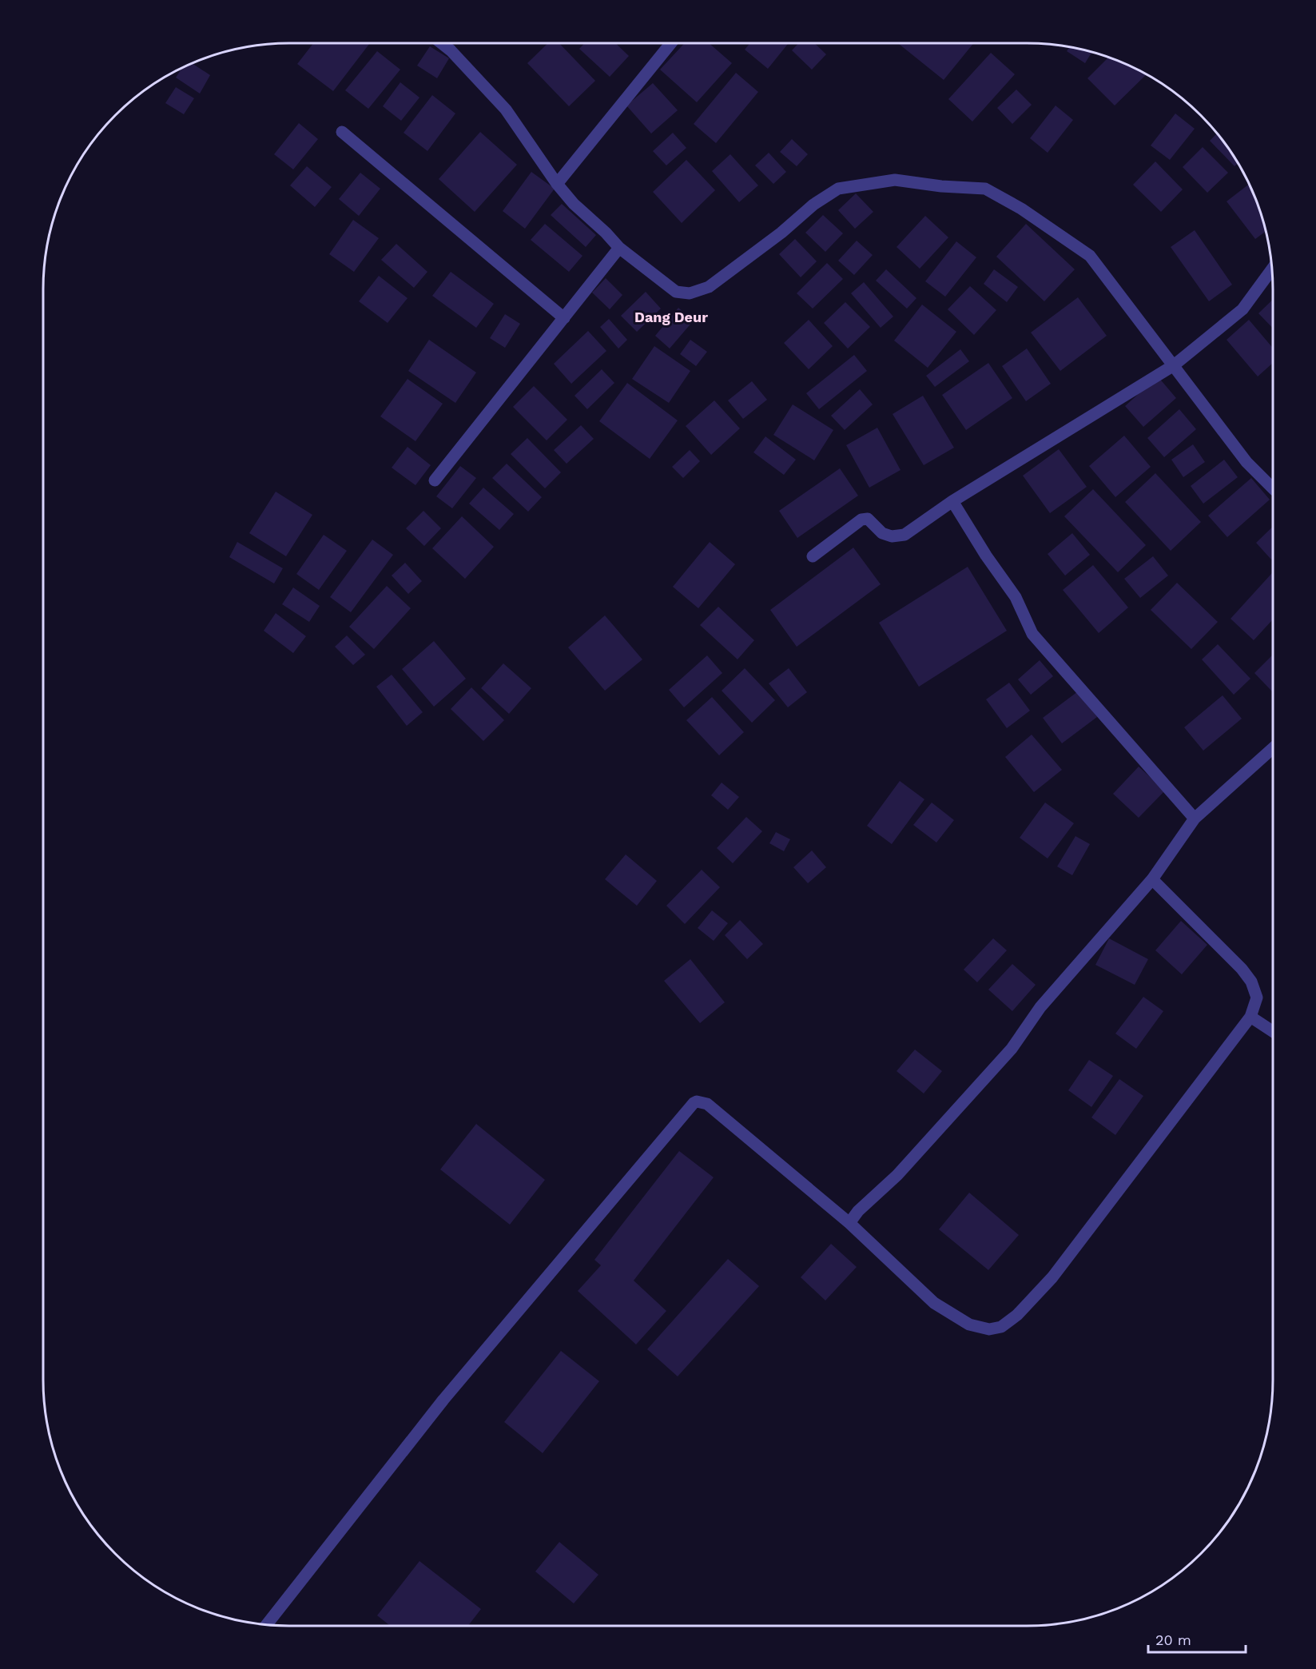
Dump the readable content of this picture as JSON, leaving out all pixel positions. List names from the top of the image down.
{
  "districts": ["Dang Deur"],
  "scale_bar": "20 m"
}
